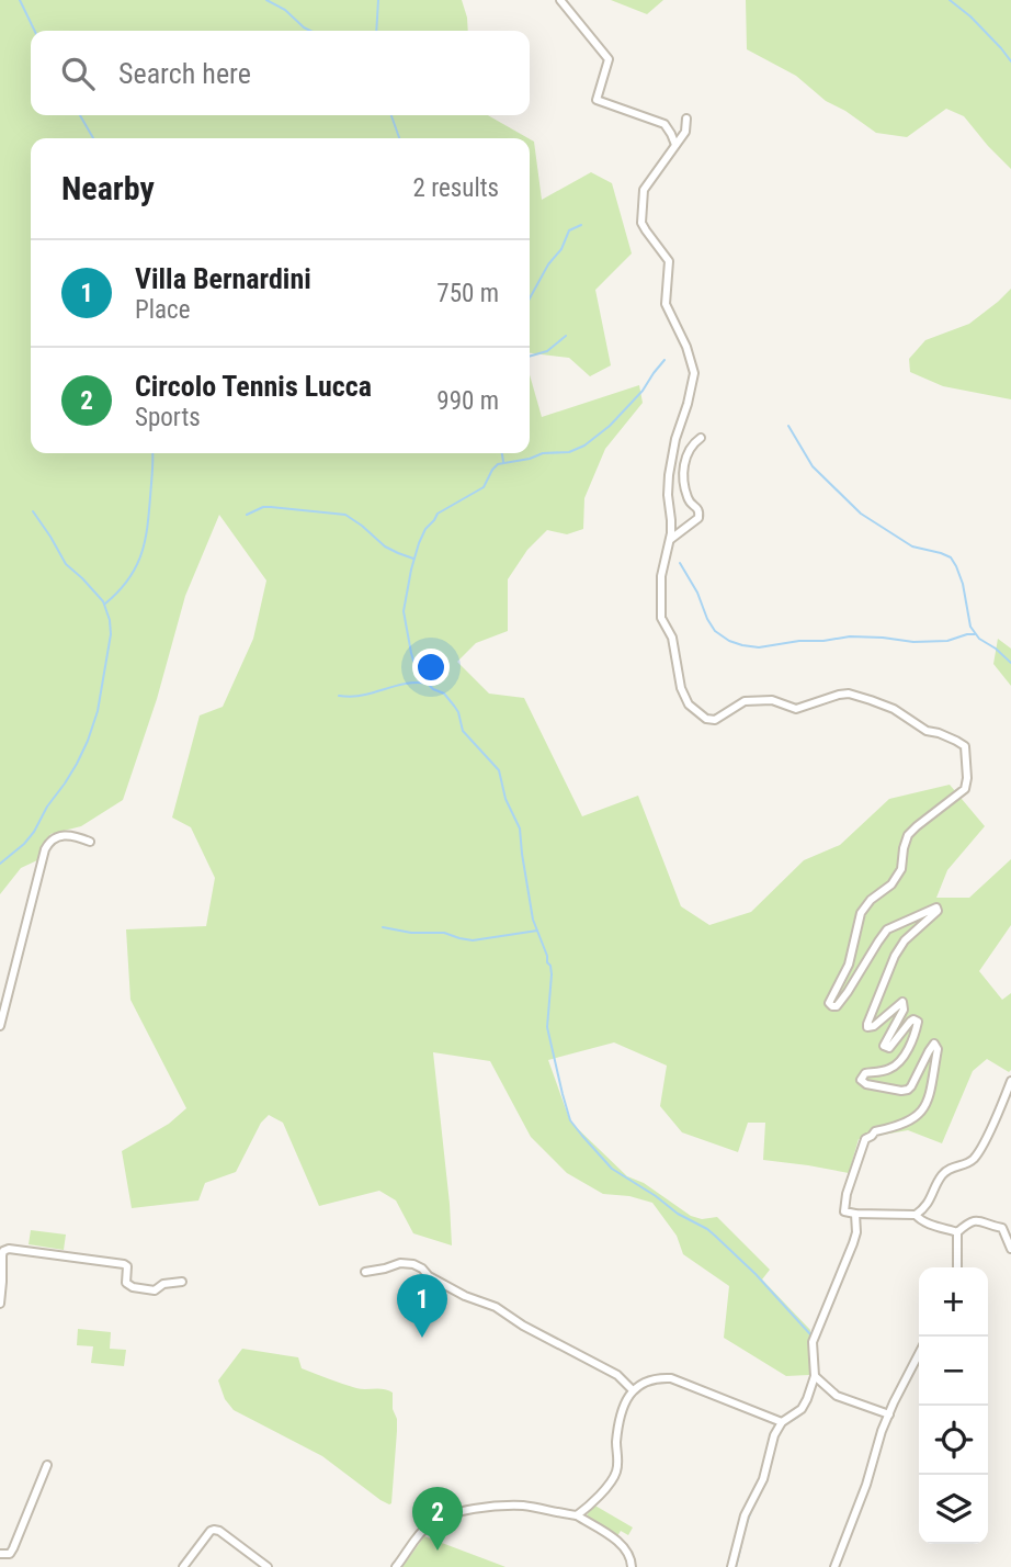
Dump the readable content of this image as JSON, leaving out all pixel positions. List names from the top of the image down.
{
  "page": {
    "search": "Search here",
    "heading": ["Nearby", "2 results"],
    "list": [
      {
        "mark": "1",
        "name": "Villa Bernardini",
        "note": "Place",
        "value": "750 m"
      },
      {
        "mark": "2",
        "name": "Circolo Tennis Lucca",
        "note": "Sports",
        "value": "990 m"
      }
    ],
    "map_buttons": ["+", "−"],
    "pins": ["1", "2"]
  }
}
